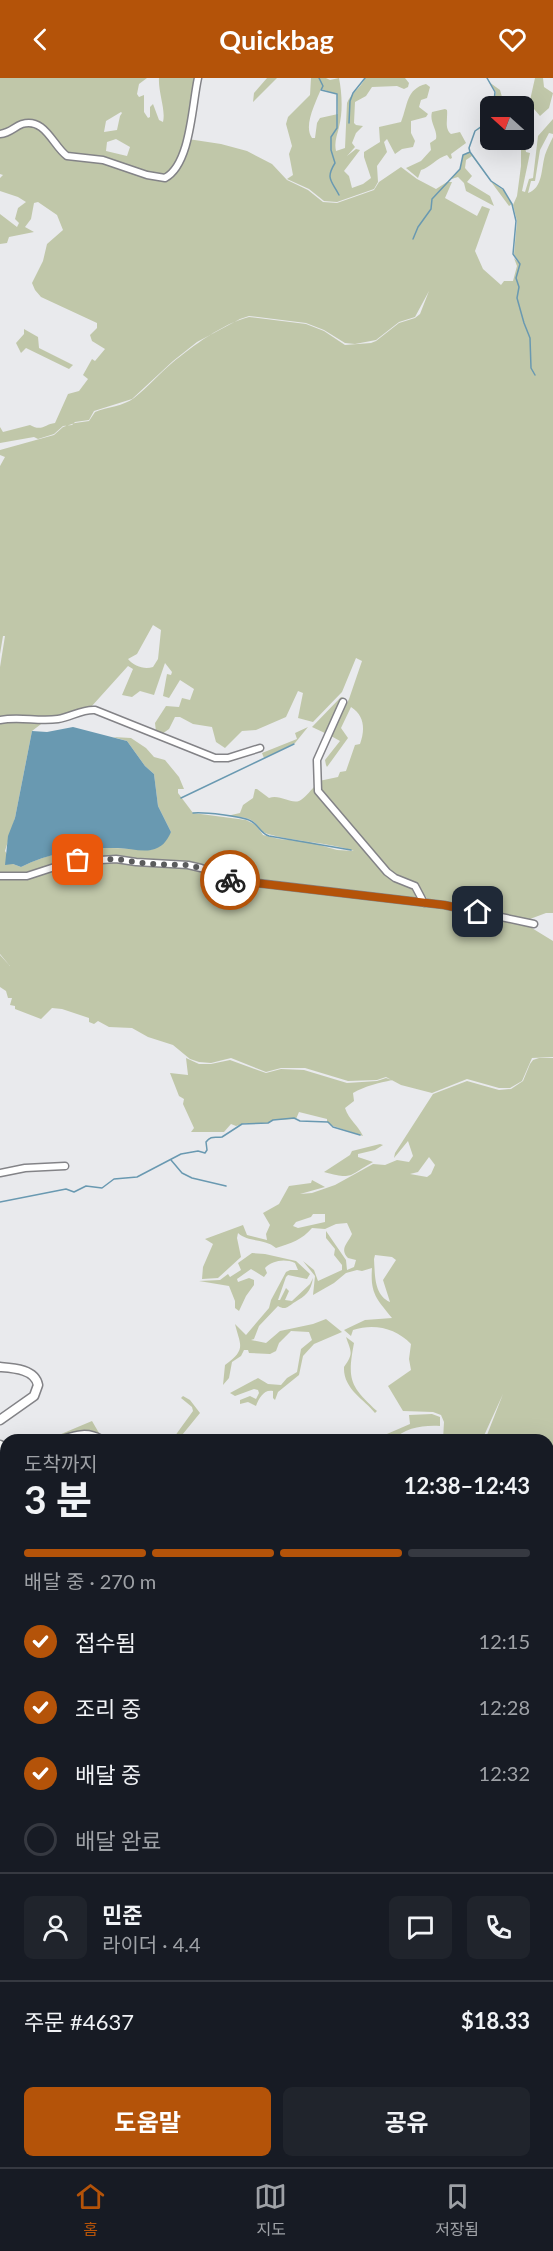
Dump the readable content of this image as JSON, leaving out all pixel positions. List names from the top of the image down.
{
  "north": "left",
  "page": {
    "header": "Quickbag",
    "heading": ["3 분", "도착까지", "12:38–12:43"],
    "panel": [
      "민준",
      "라이더 · 4.4",
      "주문 #4637",
      "$18.33"
    ],
    "bar": "배달 중 · 270 m",
    "list": [
      ["접수됨", "12:15"],
      ["조리 중", "12:28"],
      ["배달 중", "12:32"],
      "배달 완료"
    ],
    "buttons": ["도움말", "공유"],
    "tabs": ["홈", "지도", "저장됨"]
  }
}
